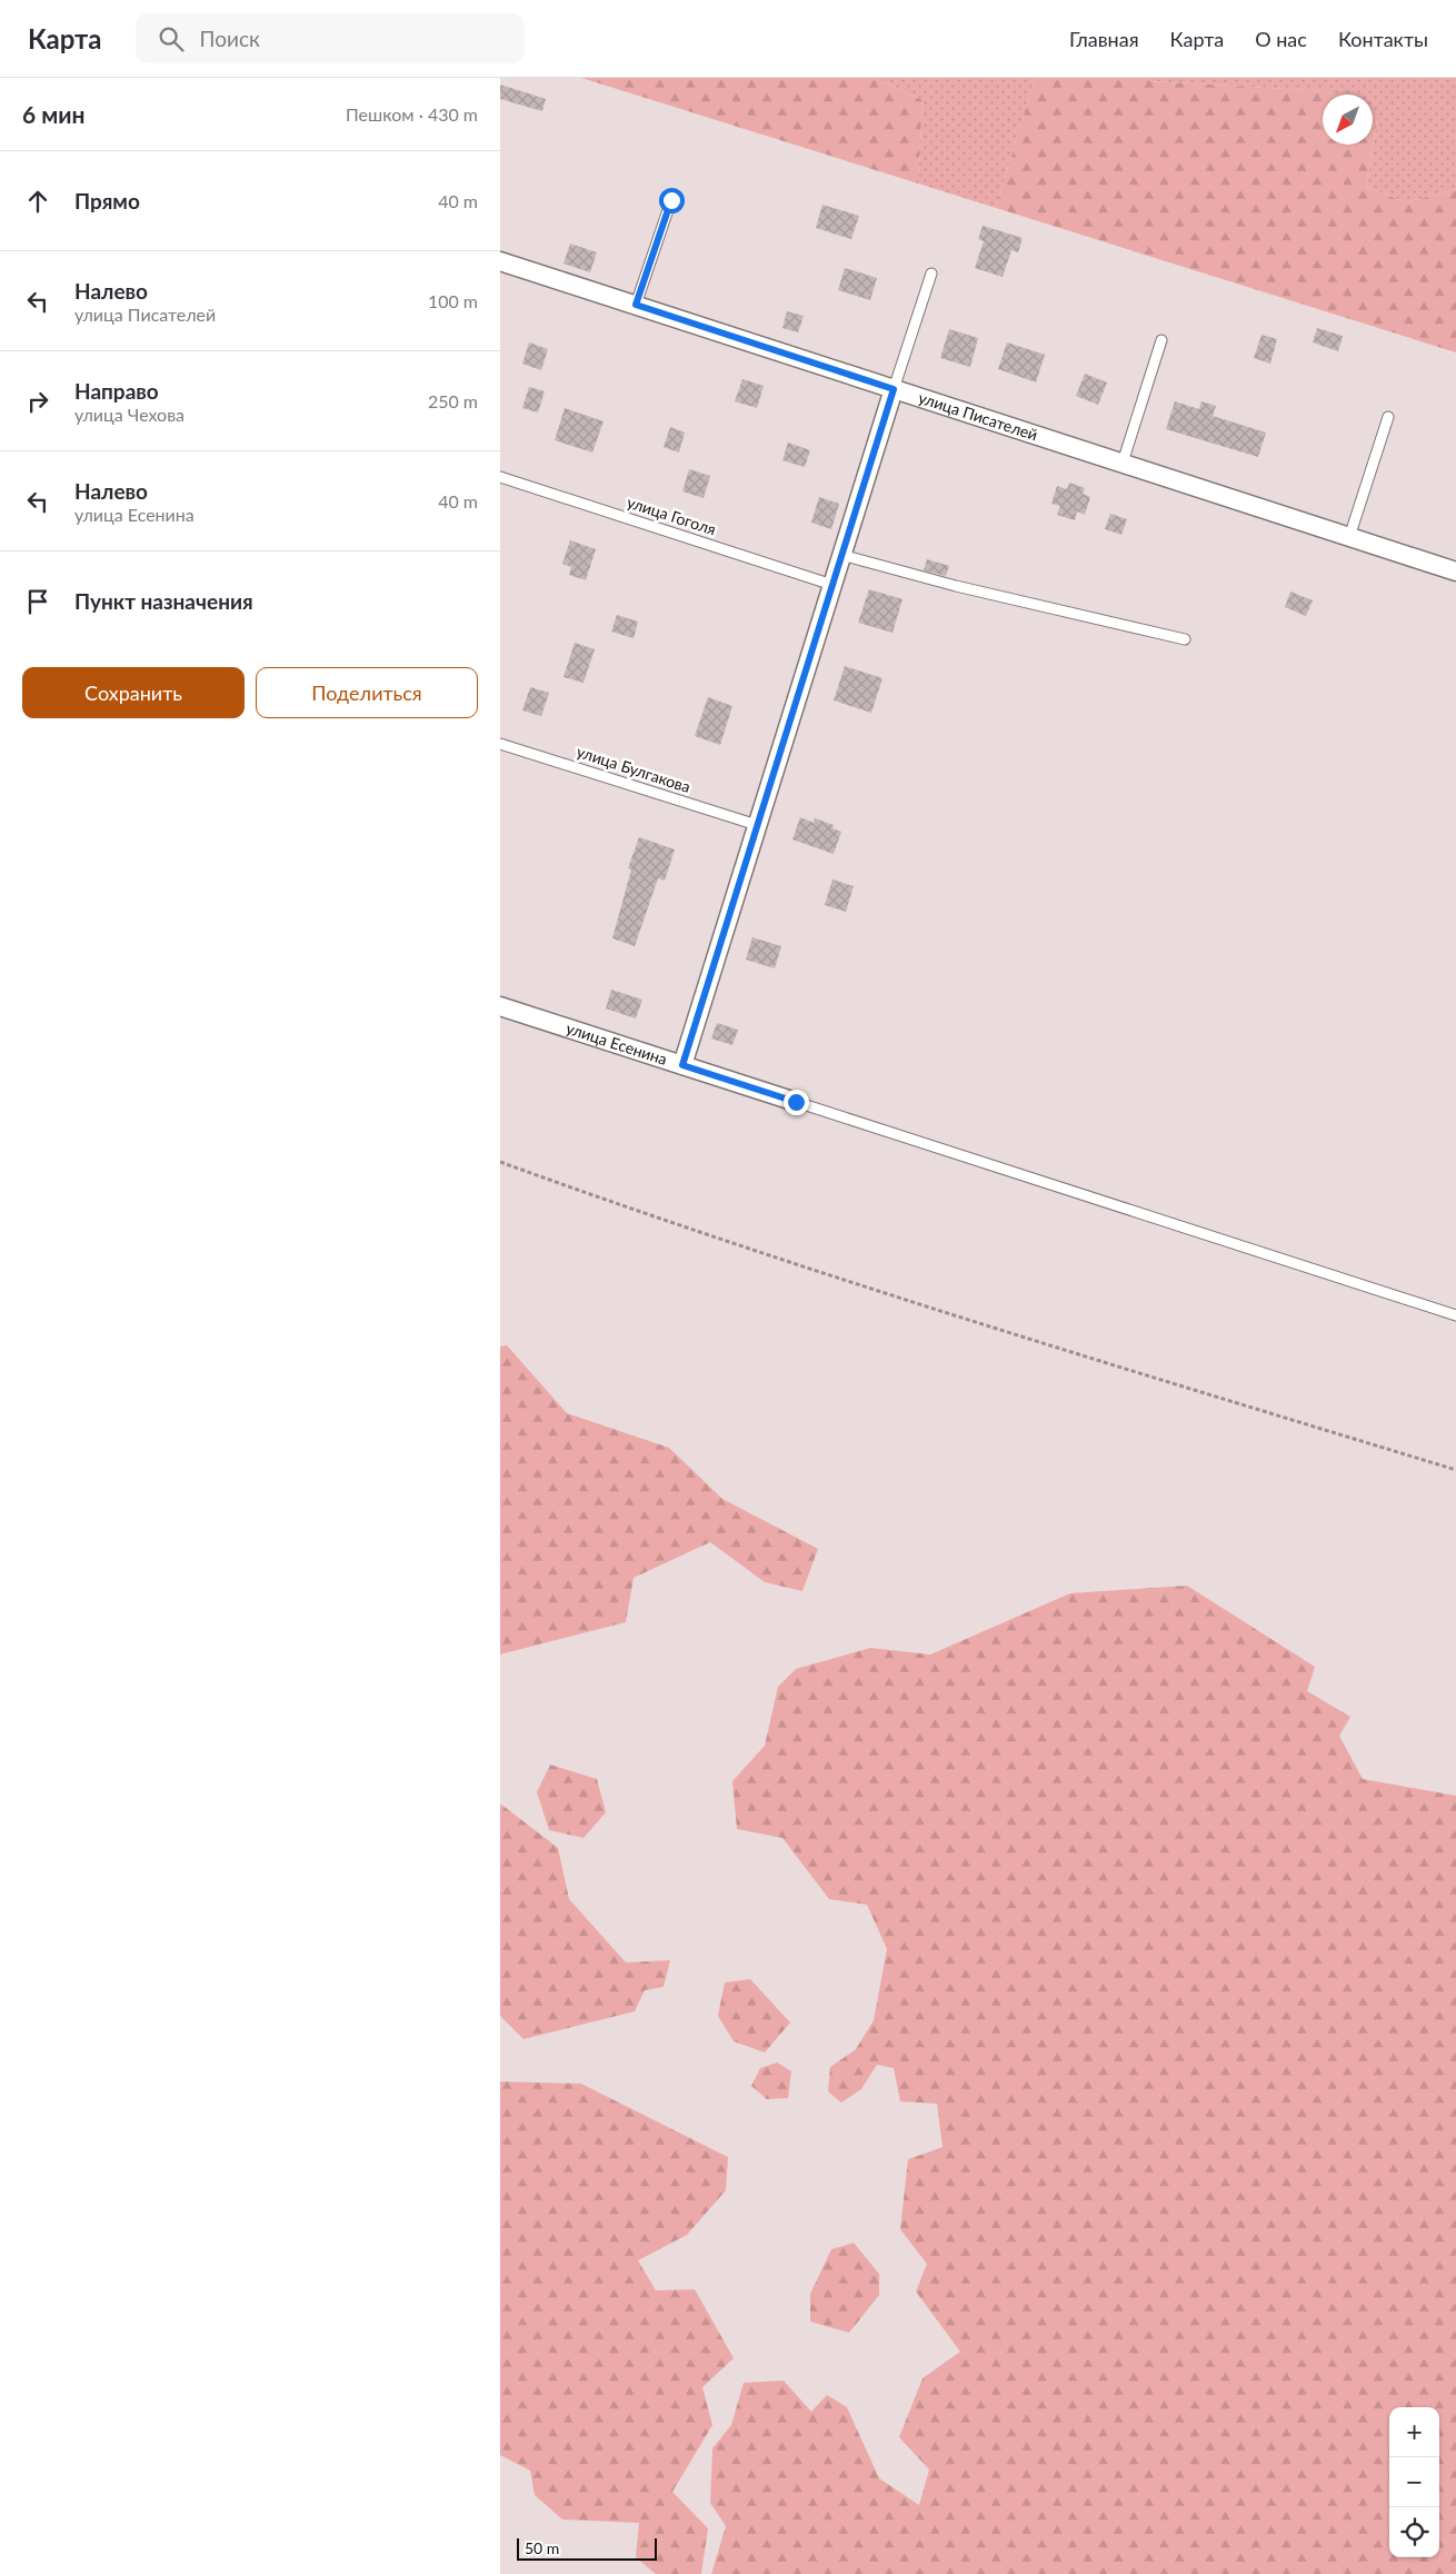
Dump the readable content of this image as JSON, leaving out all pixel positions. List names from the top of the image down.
{
  "streets": {
    "street": ["улица Писателей", "улица Есенина"],
    "lane": ["улица Гоголя", "улица Булгакова"]
  },
  "scale_bar": "50 m",
  "north": "bottom left",
  "page": {
    "header": "Карта",
    "search": "Поиск",
    "nav": [
      "Главная",
      "Карта",
      "О нас",
      "Контакты"
    ],
    "heading": ["6 мин", "Пешком · 430 m"],
    "list": [
      ["Прямо", "40 m"],
      ["Налево", "улица Писателей", "100 m"],
      ["Направо", "улица Чехова", "250 m"],
      ["Налево", "улица Есенина", "40 m"],
      "Пункт назначения"
    ],
    "buttons": ["Сохранить", "Поделиться"],
    "map_buttons": ["+", "−"],
    "scale": "50 m"
  }
}
